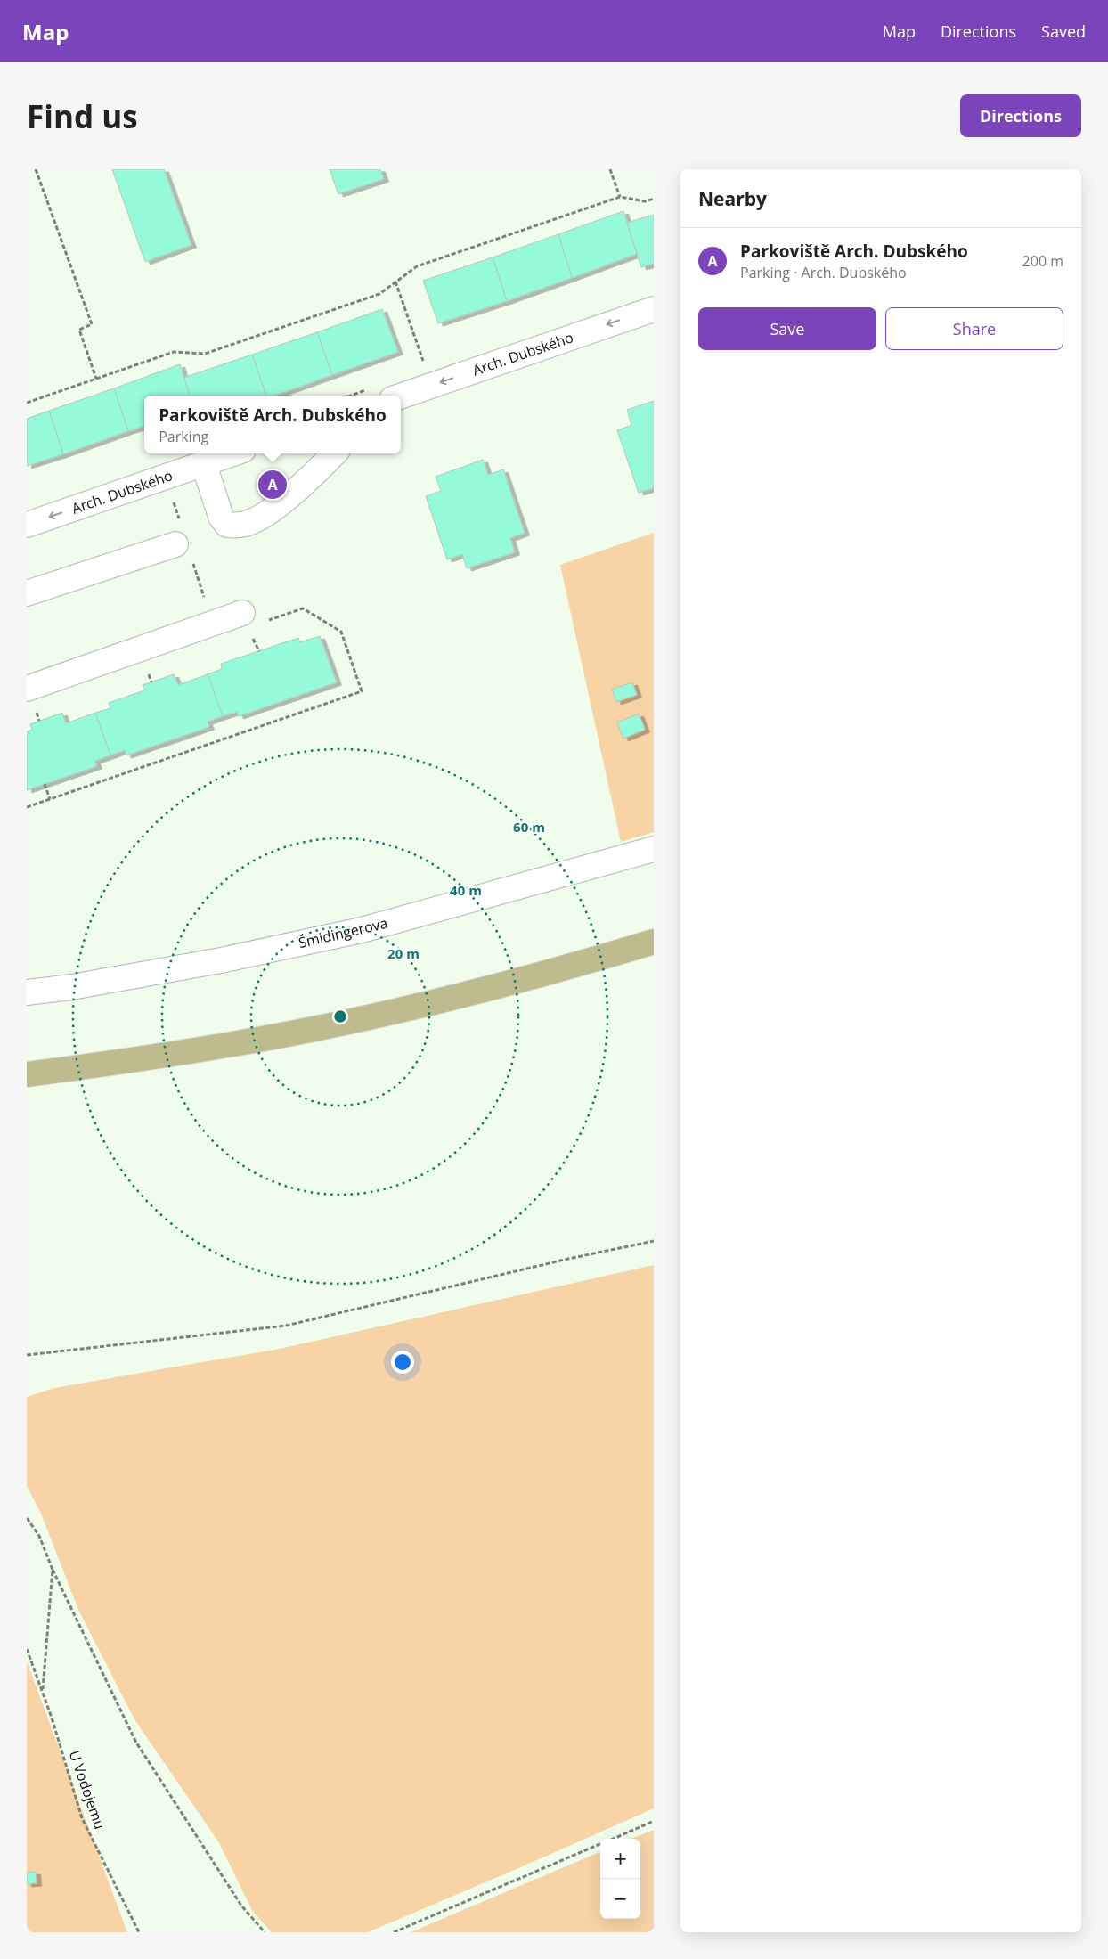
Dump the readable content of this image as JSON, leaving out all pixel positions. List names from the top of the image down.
{
  "streets": {
    "street": ["Arch. Dubského", "Šmidingerova"],
    "path": ["U Vodojemu"]
  },
  "page": {
    "header": "Map",
    "nav": ["Map", "Directions", "Saved"],
    "buttons": [
      "Directions",
      ["Save", "Share"]
    ],
    "title": "Find us",
    "heading": "Nearby",
    "list": [
      {
        "mark": "A",
        "name": "Parkoviště Arch. Dubského",
        "note": "Parking · Arch. Dubského",
        "value": "200 m"
      }
    ],
    "popup": ["Parkoviště Arch. Dubského", "Parking"],
    "pins": "A",
    "map_buttons": ["+", "−"]
  },
  "rings": ["60 m", "40 m", "20 m"]
}
